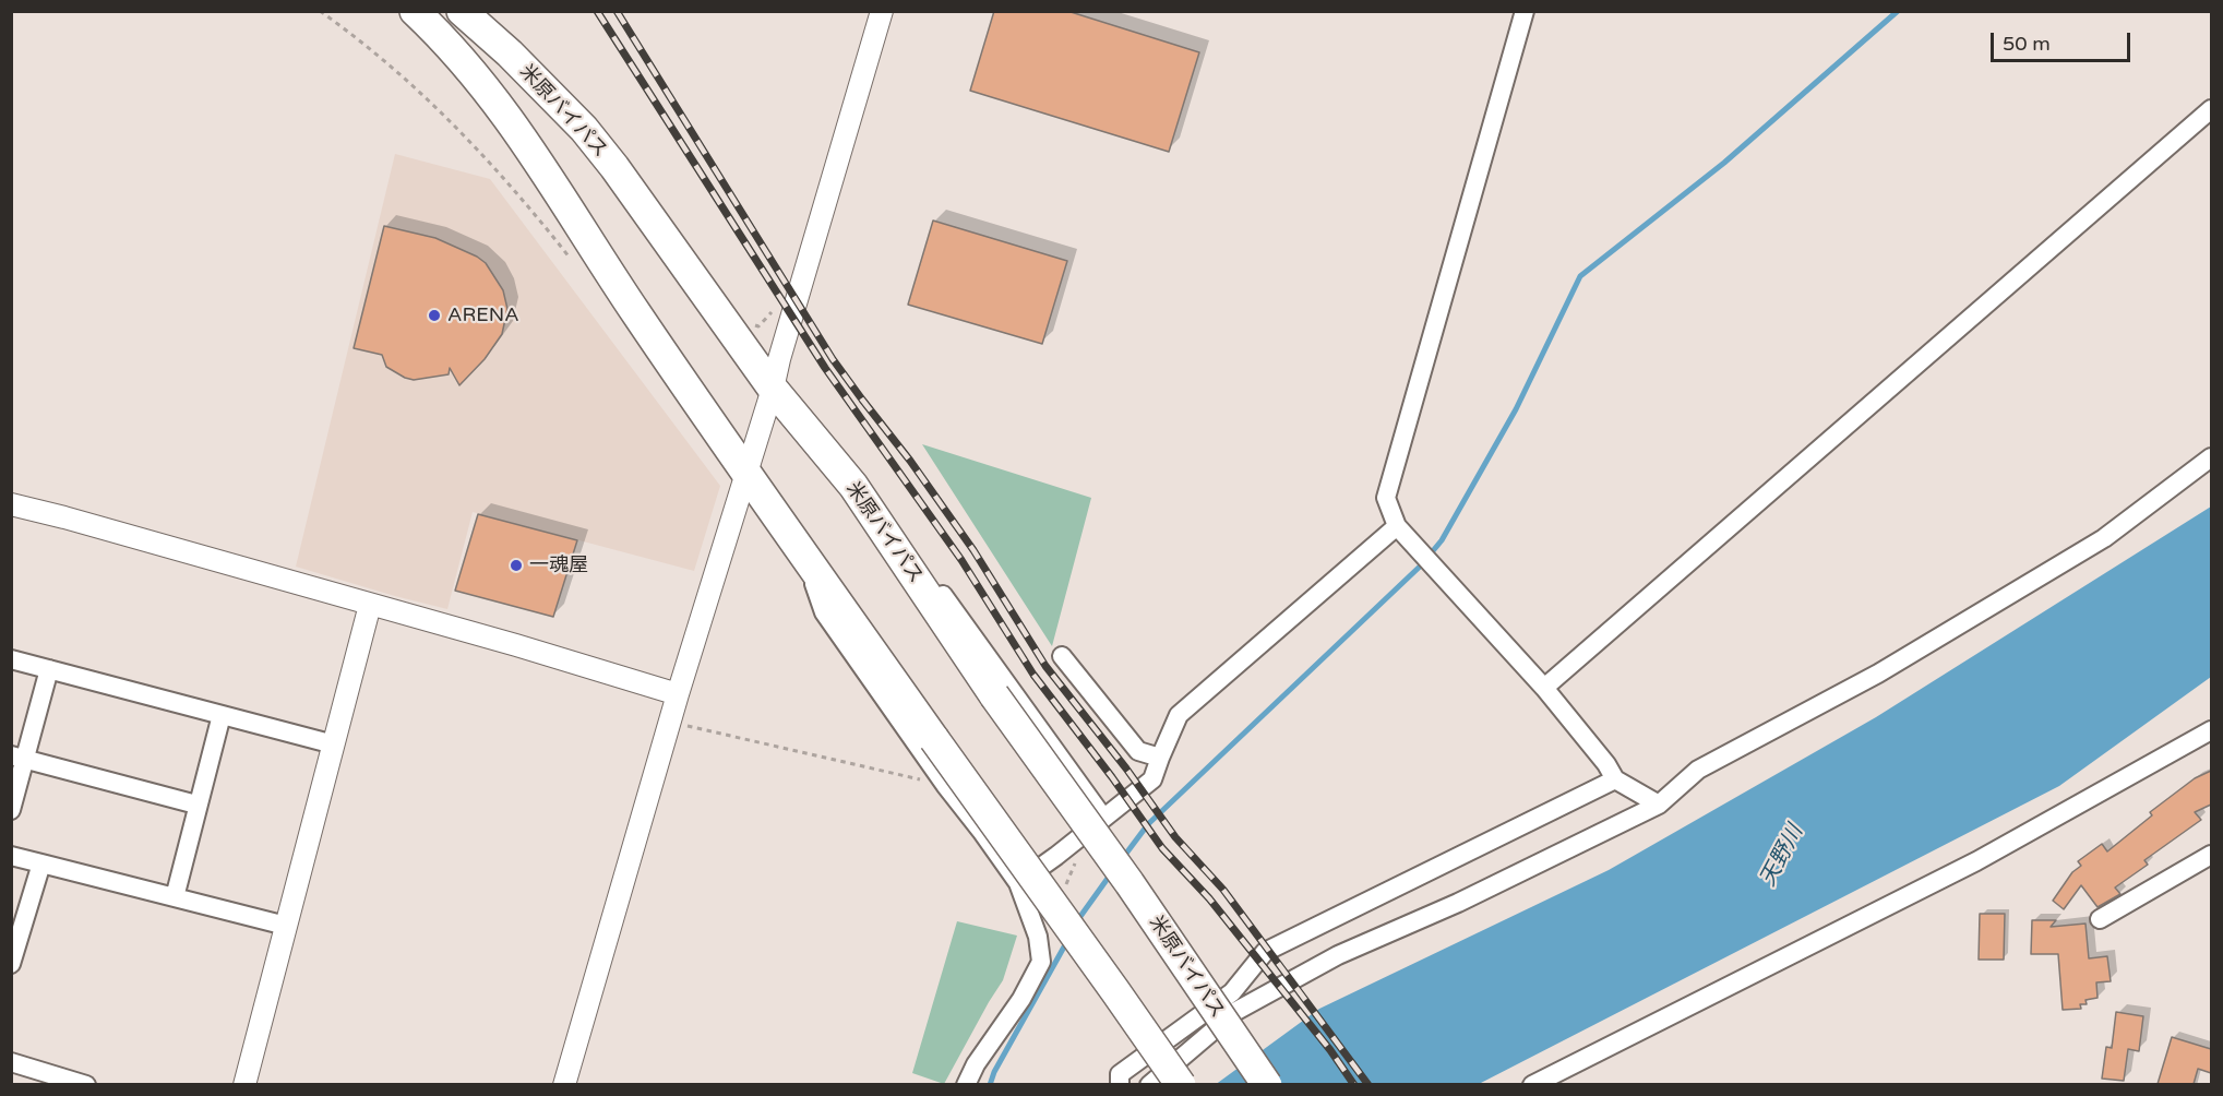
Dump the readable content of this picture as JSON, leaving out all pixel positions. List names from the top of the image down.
{
  "streets": {
    "highway": ["米原バイパス"]
  },
  "water": ["天野川"],
  "places": ["ARENA", "一魂屋"],
  "scale_bar": "50 m"
}
